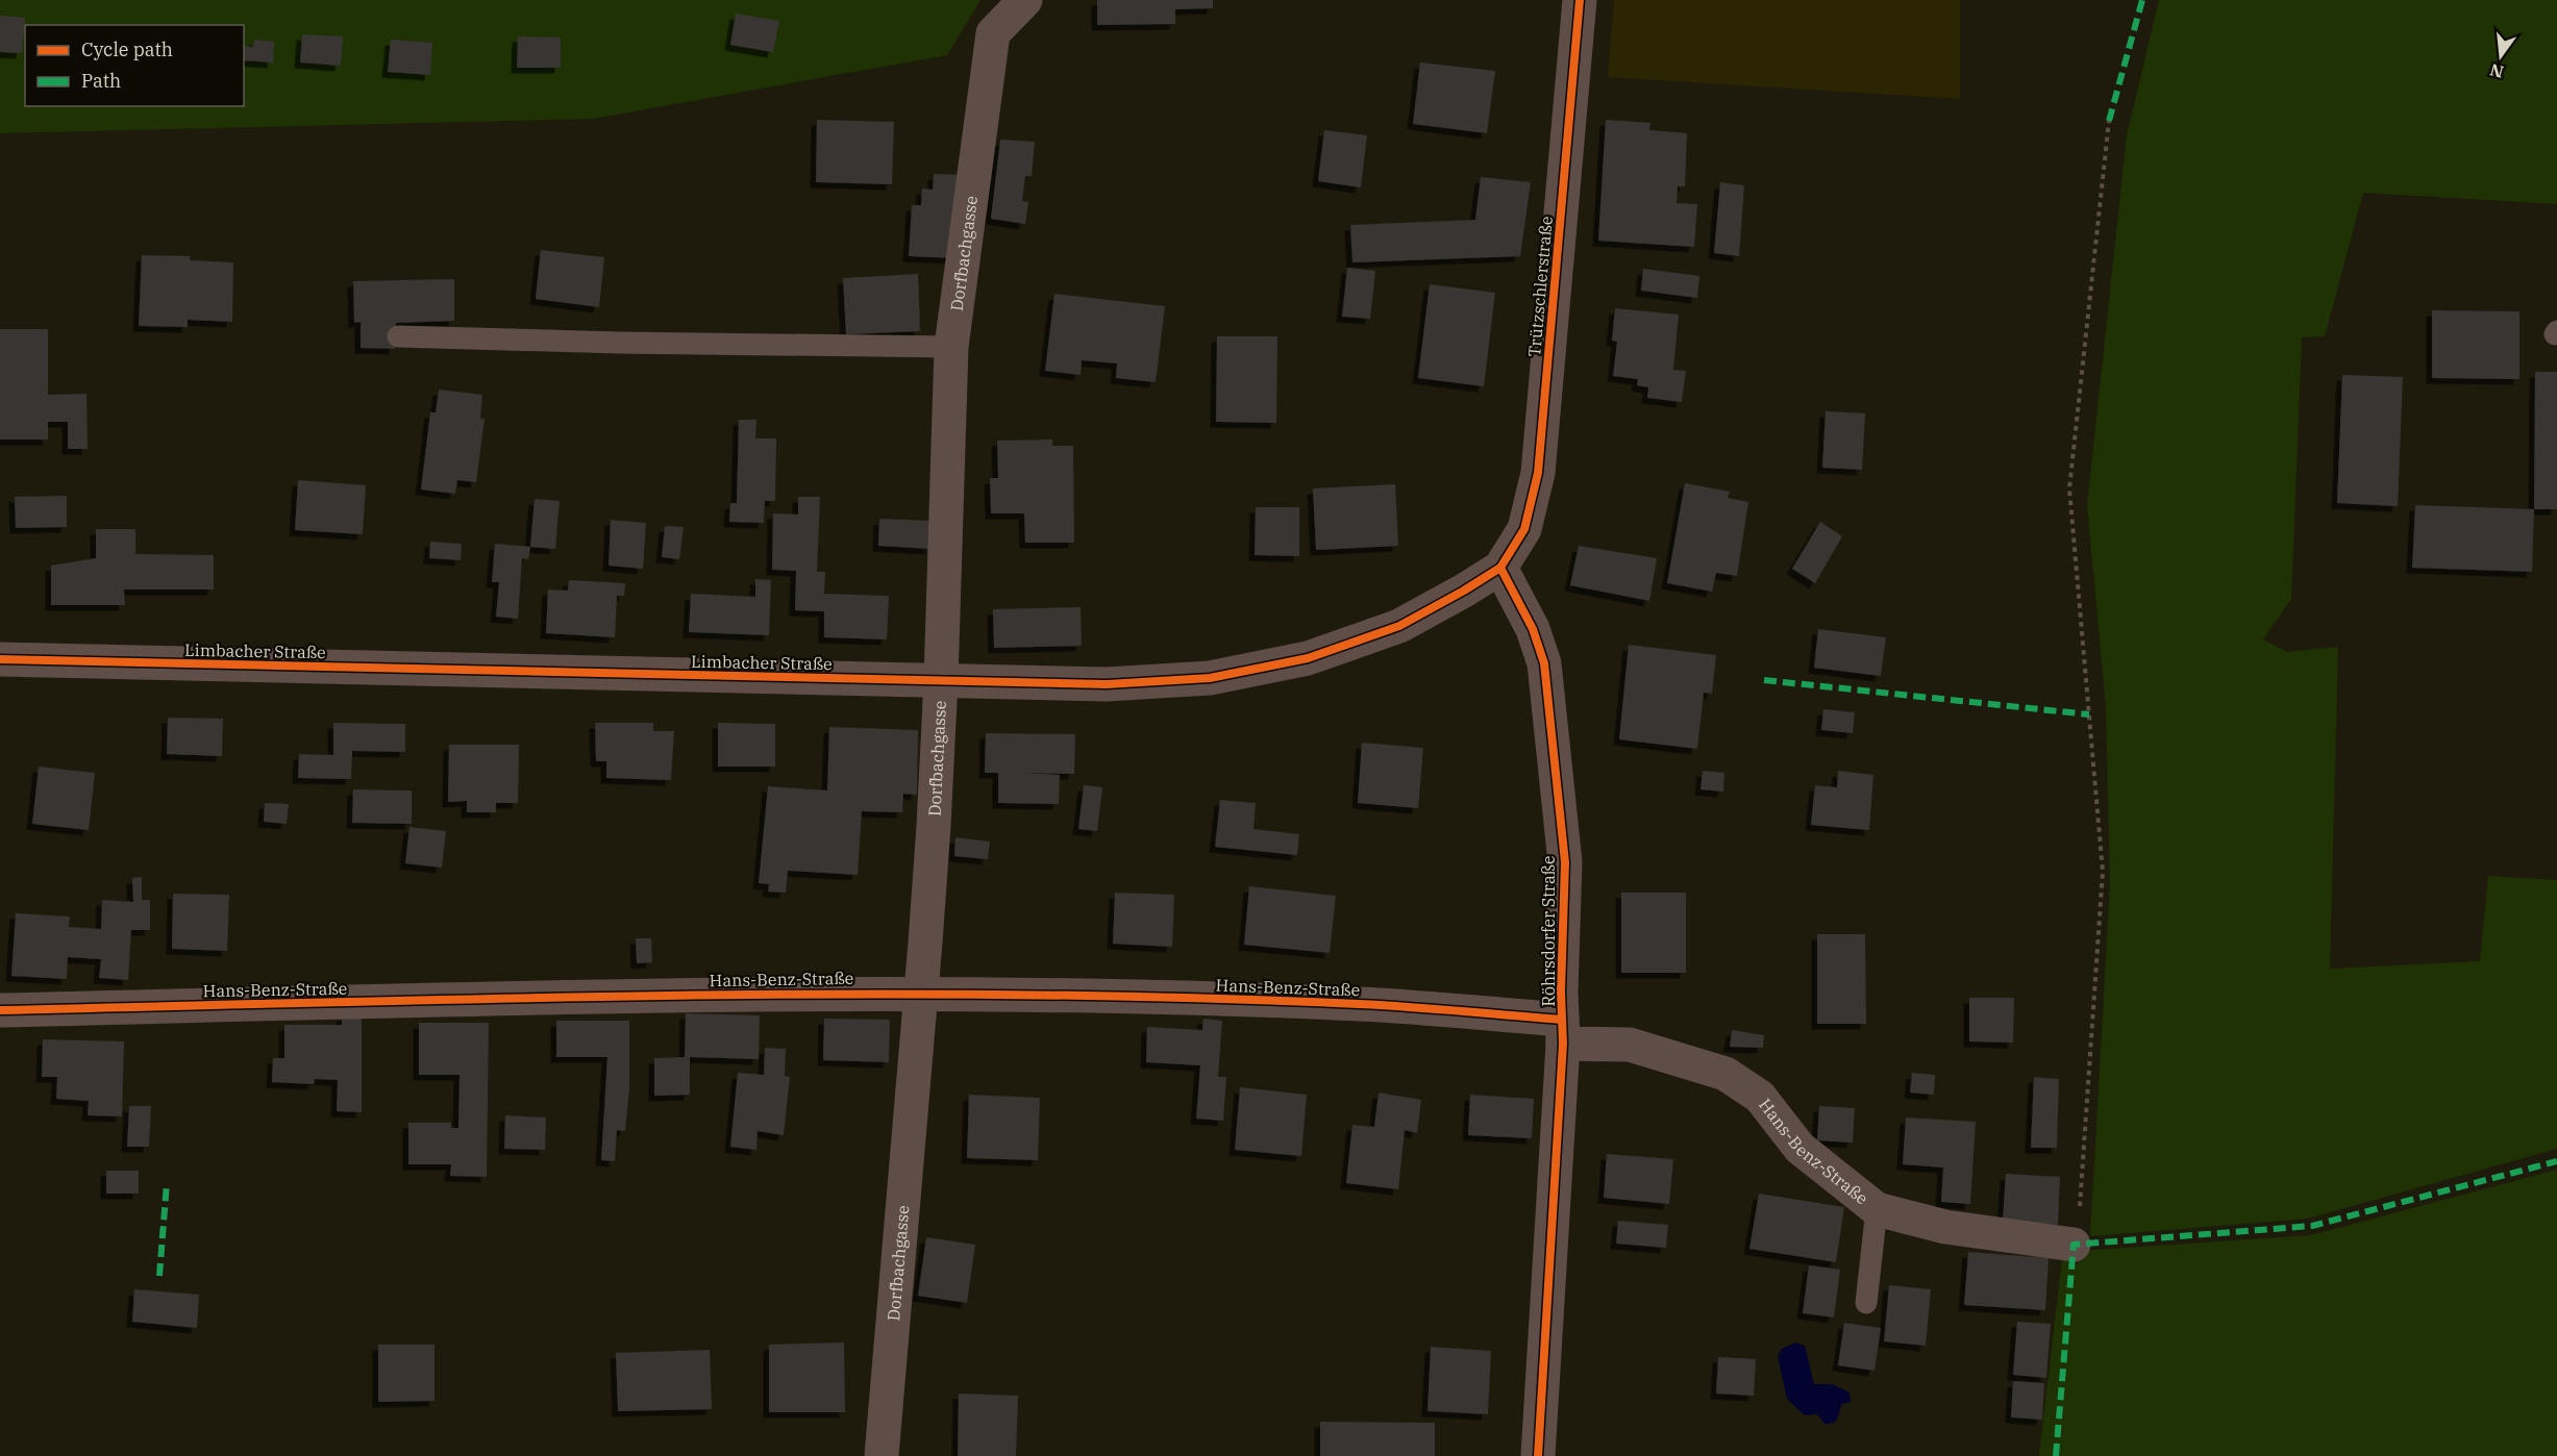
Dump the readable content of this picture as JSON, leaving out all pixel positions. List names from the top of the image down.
{
  "streets": {
    "street": [
      "Dorfbachgasse",
      "Trützschlerstraße",
      "Limbacher Straße",
      "Röhrsdorfer Straße",
      "Hans-Benz-Straße"
    ]
  },
  "crossings": [
    ["Dorfbachgasse", "Limbacher Straße"],
    ["Dorfbachgasse", "Hans-Benz-Straße"],
    ["Trützschlerstraße", "Limbacher Straße"],
    ["Trützschlerstraße", "Röhrsdorfer Straße"],
    ["Limbacher Straße", "Röhrsdorfer Straße"],
    ["Röhrsdorfer Straße", "Hans-Benz-Straße"]
  ],
  "legend": ["Cycle path", "Path"],
  "north": "bottom"
}
